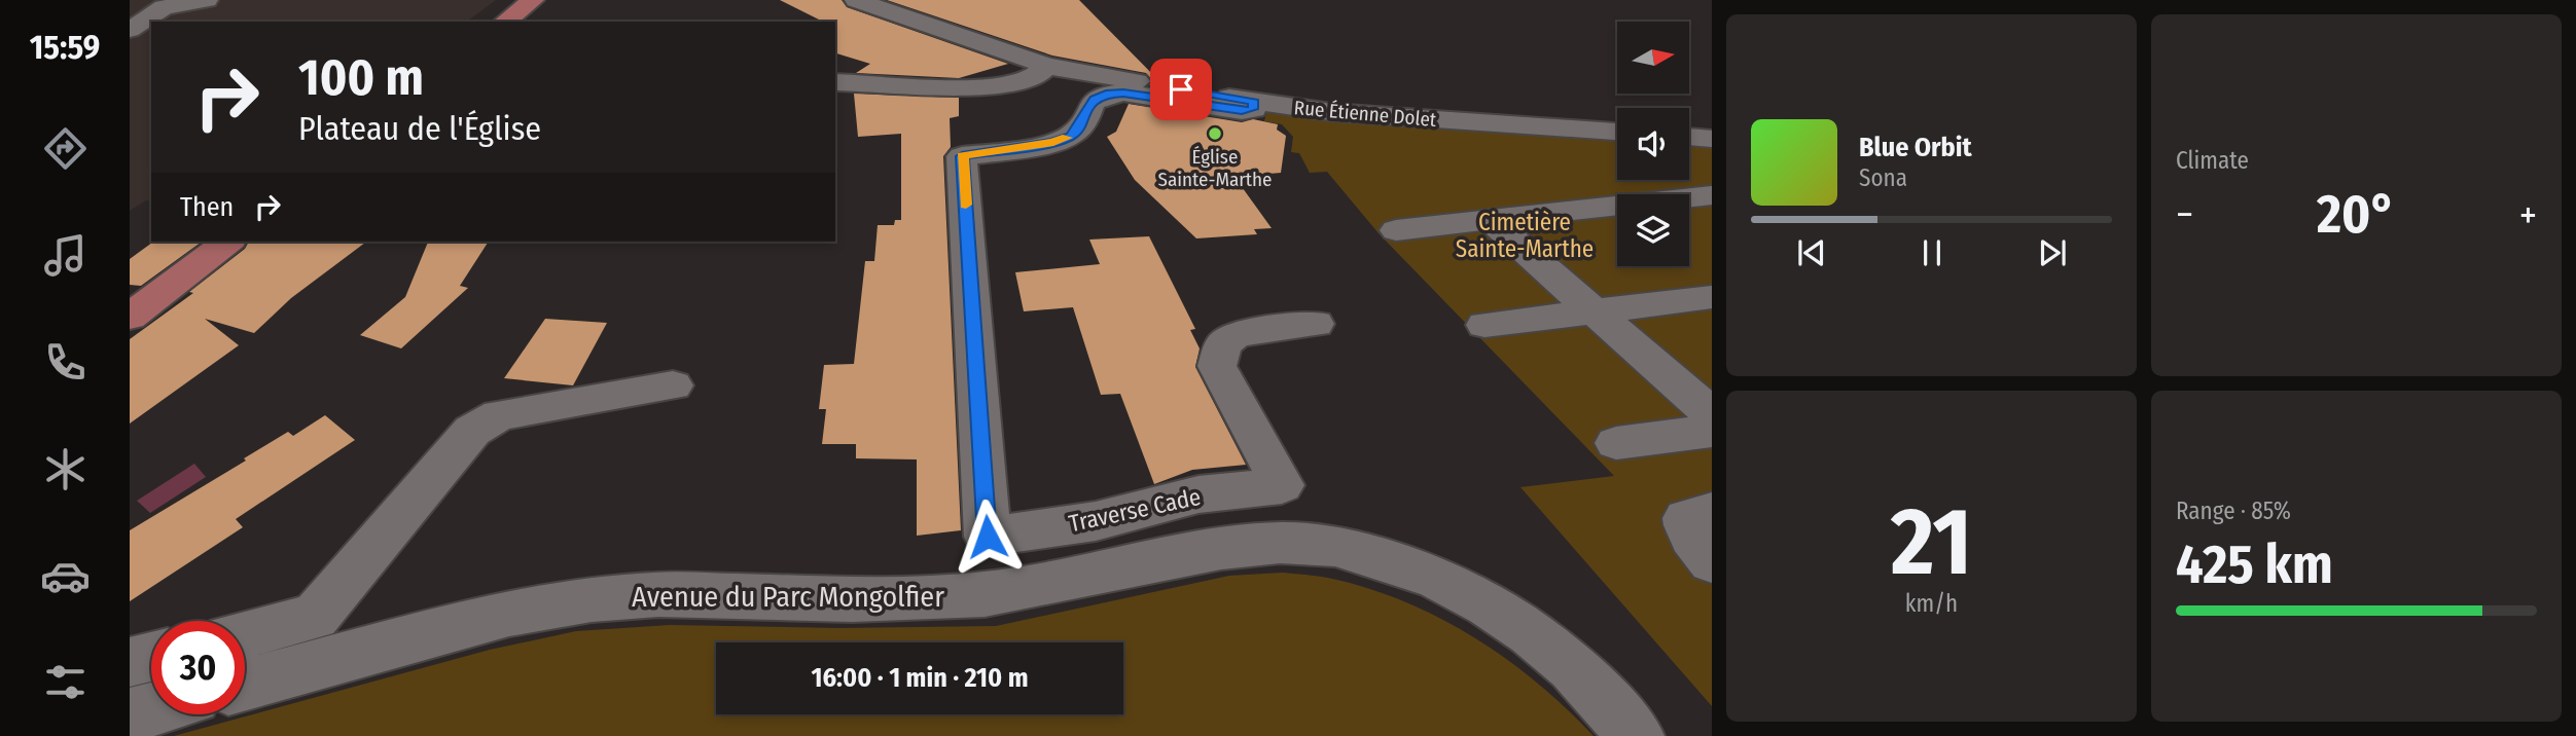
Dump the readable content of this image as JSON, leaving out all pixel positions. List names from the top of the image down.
{
  "streets": {
    "street": ["Rue Étienne Dolet", "Traverse Cade", "Avenue du Parc Mongolfier"]
  },
  "crossings": [
    ["Rue Étienne Dolet", "Traverse Cade"]
  ],
  "parks": ["Cimetière Sainte-Marthe"],
  "places": ["Église Sainte-Marthe"],
  "north": "right",
  "page": {
    "tabs": "15:59",
    "tile": [
      "Climate",
      ["21", "km/h"],
      ["Range · 85%", "425 km"]
    ],
    "turn": ["100 m", "Plateau de l'Église"],
    "song": ["Blue Orbit", "Sona"],
    "then": "Then",
    "heat": ["−", "20°", "+"],
    "limit": "30",
    "trip": "16:00 · 1 min · 210 m"
  }
}
